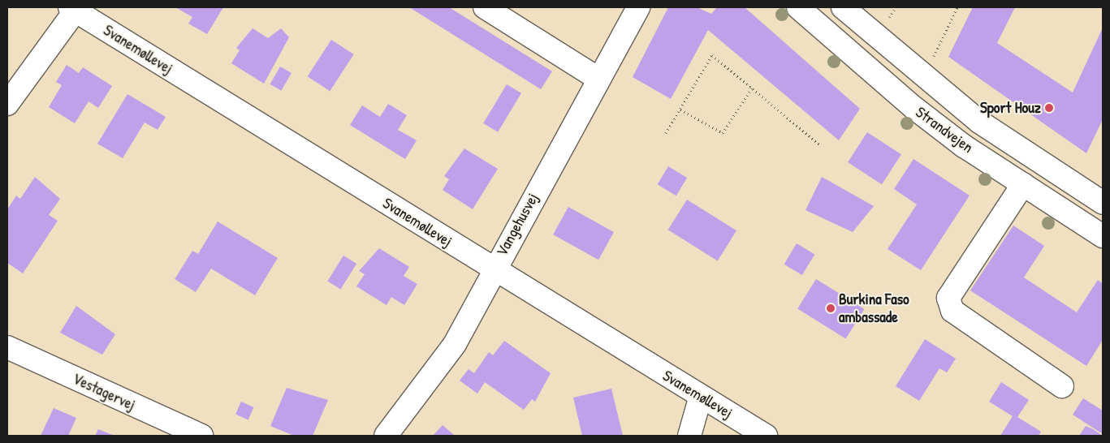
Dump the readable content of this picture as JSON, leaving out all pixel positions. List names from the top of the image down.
{
  "streets": {
    "street": [
      "Svanemøllevej",
      "Strandvejen",
      "Vangehusvej",
      "Vestagervej"
    ]
  },
  "crossings": [
    ["Svanemøllevej", "Vangehusvej"]
  ],
  "places": ["Sport Houz", "Burkina Faso ambassade"]
}
